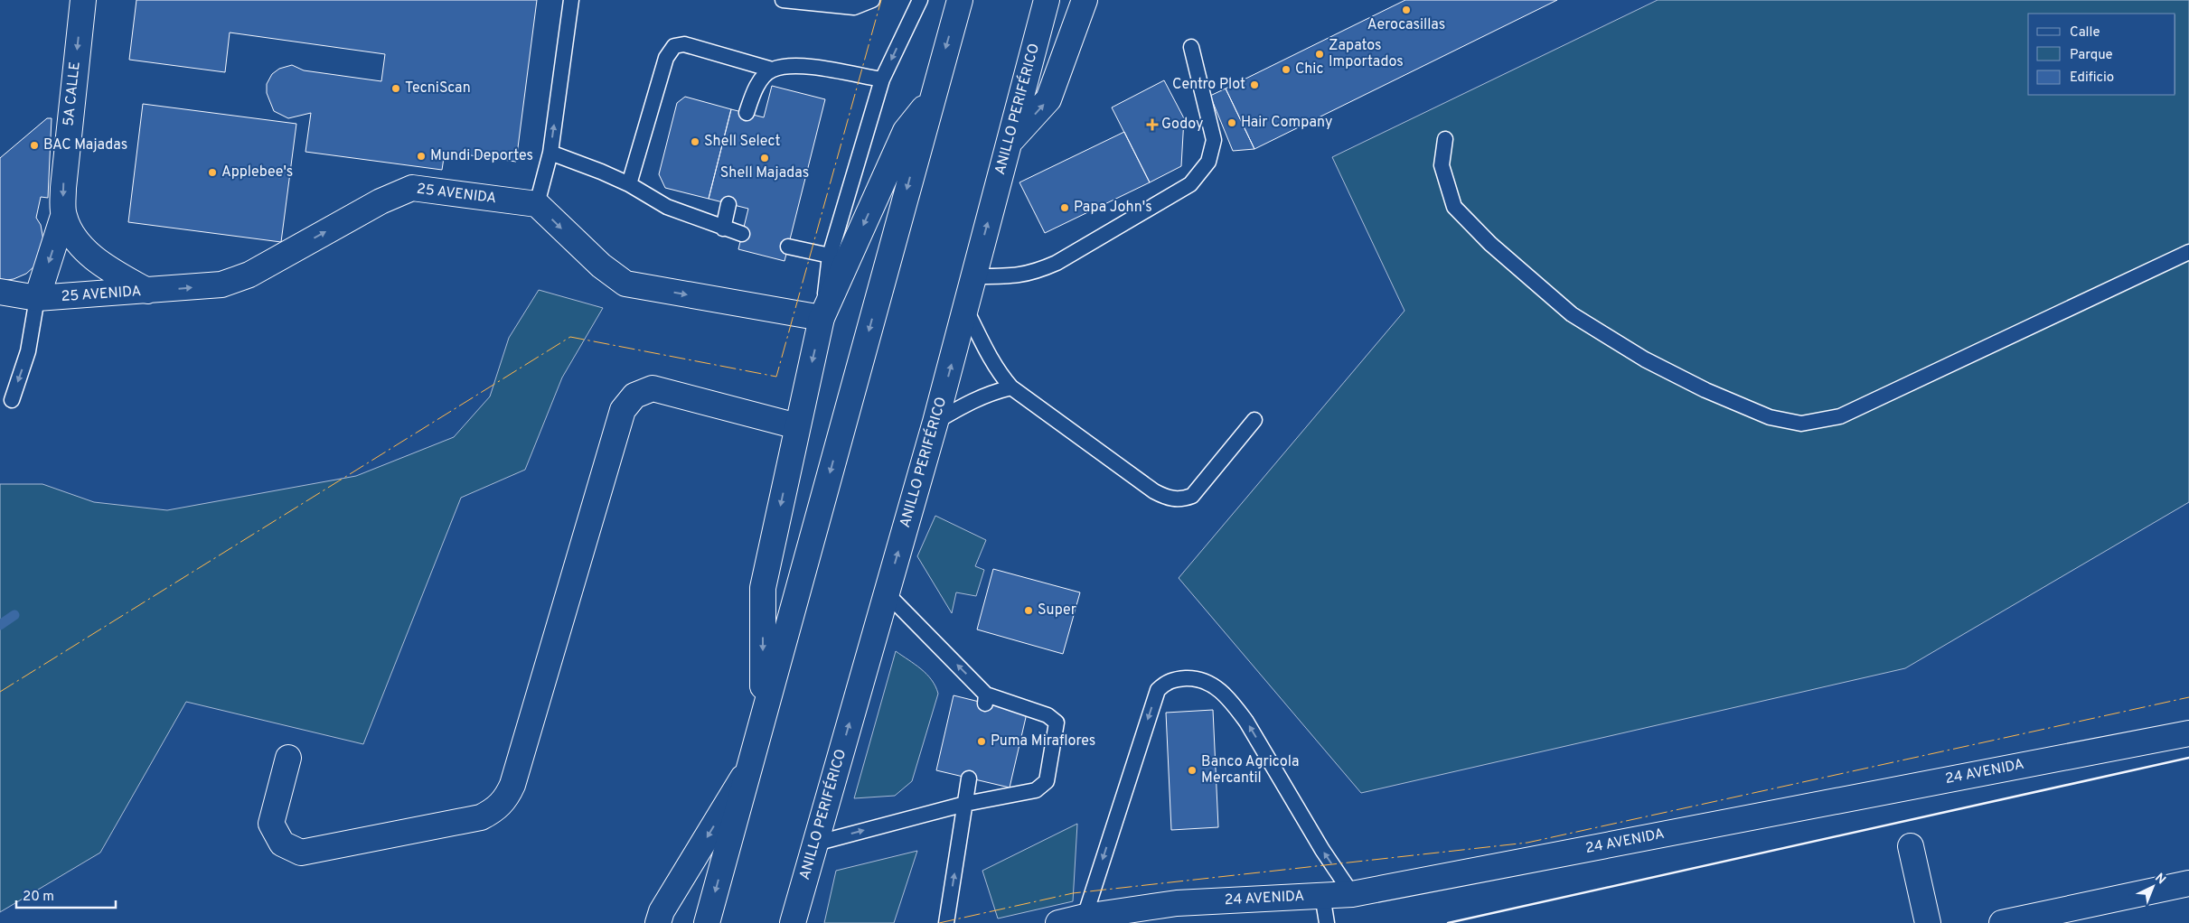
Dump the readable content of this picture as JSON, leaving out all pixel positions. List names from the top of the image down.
{
  "streets": {
    "main road": [
      "5A CALLE",
      "ANILLO PERIFÉRICO",
      "25 AVENIDA",
      "24 AVENIDA"
    ]
  },
  "crossings": [
    ["5A CALLE", "25 AVENIDA"]
  ],
  "one_way": ["5A CALLE", "25 AVENIDA"],
  "places": {
    "other": [
      "Aerocasillas",
      "Zapatos Importados",
      "Chic",
      "Centro Plot",
      "TecniScan",
      "Hair Company",
      "Shell Select",
      "BAC Majadas",
      "Mundi Deportes",
      "Shell Majadas",
      "Applebee's",
      "Papa John's",
      "Super",
      "Puma Miraflores",
      "Banco Agricola Mercantil"
    ],
    "health": ["Godoy"]
  },
  "legend": ["Calle", "Parque", "Edificio"],
  "scale_bar": "20 m",
  "north": "top right"
}
